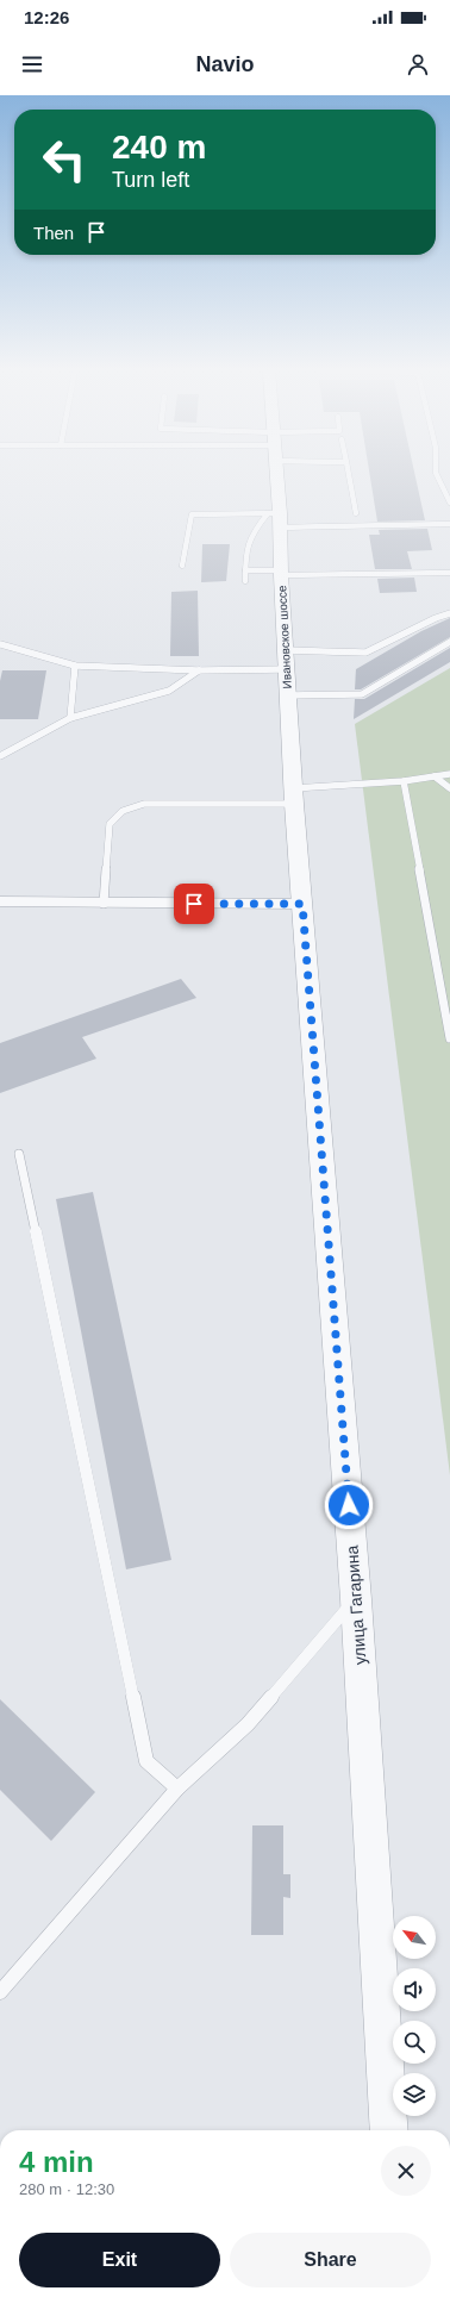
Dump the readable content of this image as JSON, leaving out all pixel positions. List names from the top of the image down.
{
  "streets": {
    "street": ["Ивановское шоссе", "улица Гагарина"]
  },
  "crossings": [
    ["Ивановское шоссе", "улица Гагарина"]
  ],
  "north": "top left",
  "page": {
    "status": "12:26",
    "header": "Navio",
    "turn": ["240 m", "Turn left"],
    "then": "Then",
    "heading": ["4 min", "280 m · 12:30"],
    "buttons": ["Exit", "Share"]
  }
}
